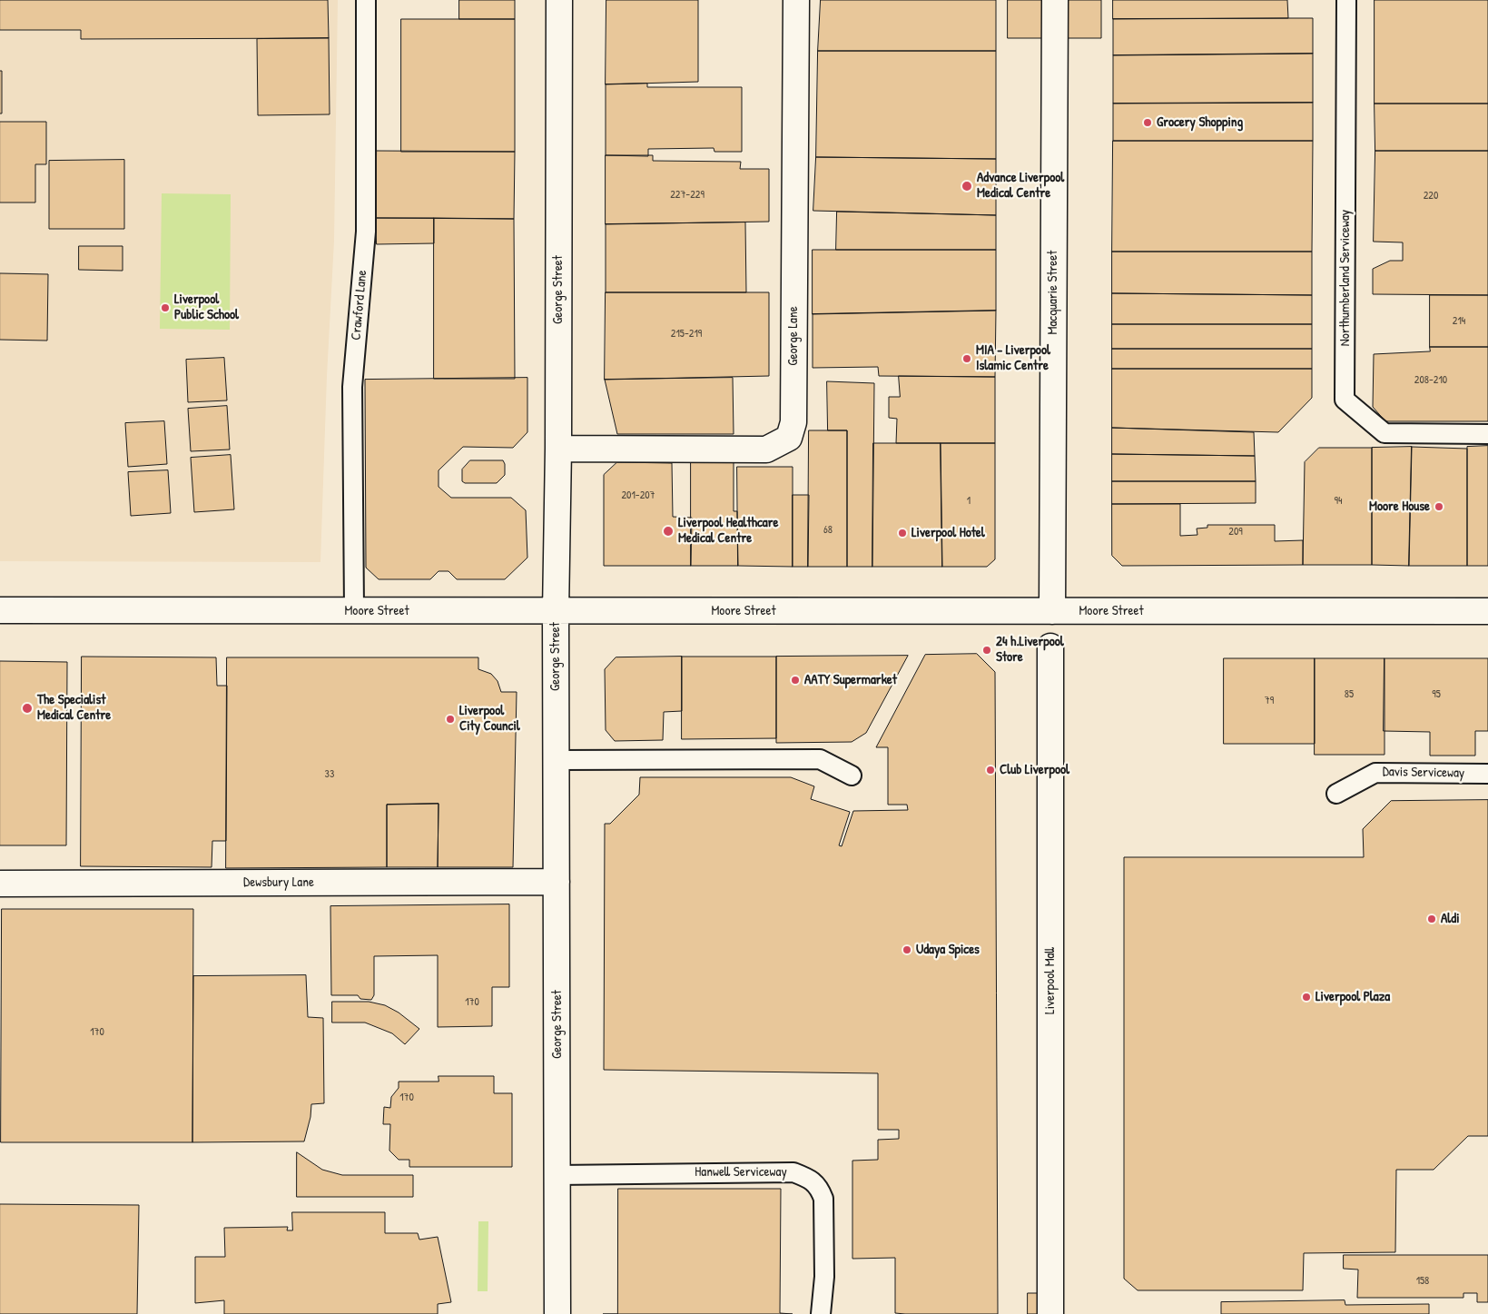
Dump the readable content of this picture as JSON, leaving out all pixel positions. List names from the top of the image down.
{
  "streets": {
    "street": [
      "George Street",
      "Macquarie Street",
      "George Lane",
      "Moore Street",
      "Dewsbury Lane",
      "Liverpool Mall"
    ],
    "lane": [
      "Northumberland Serviceway",
      "Crawford Lane",
      "Davis Serviceway",
      "Hanwell Serviceway"
    ]
  },
  "crossings": [
    ["George Street", "George Lane"],
    ["George Street", "Moore Street"],
    ["George Street", "Dewsbury Lane"],
    ["George Street", "Hanwell Serviceway"],
    ["Macquarie Street", "Moore Street"],
    ["Crawford Lane", "Moore Street"]
  ],
  "places": [
    "Grocery Shopping",
    "Advance Liverpool Medical Centre",
    "Liverpool Public School",
    "MIA - Liverpool Islamic Centre",
    "Moore House",
    "Liverpool Healthcare Medical Centre",
    "Liverpool Hotel",
    "24 h.Liverpool Store",
    "AATY Supermarket",
    "The Specialist Medical Centre",
    "Liverpool City Council",
    "Club Liverpool",
    "Aldi",
    "Udaya Spices",
    "Liverpool Plaza"
  ],
  "house_numbers": [
    "227-229",
    "220",
    "214",
    "215-219",
    "208-210",
    "201-207",
    "1",
    "94",
    "68",
    "209",
    "85",
    "95",
    "79",
    "33",
    "170",
    "170",
    "170",
    "158"
  ]
}
